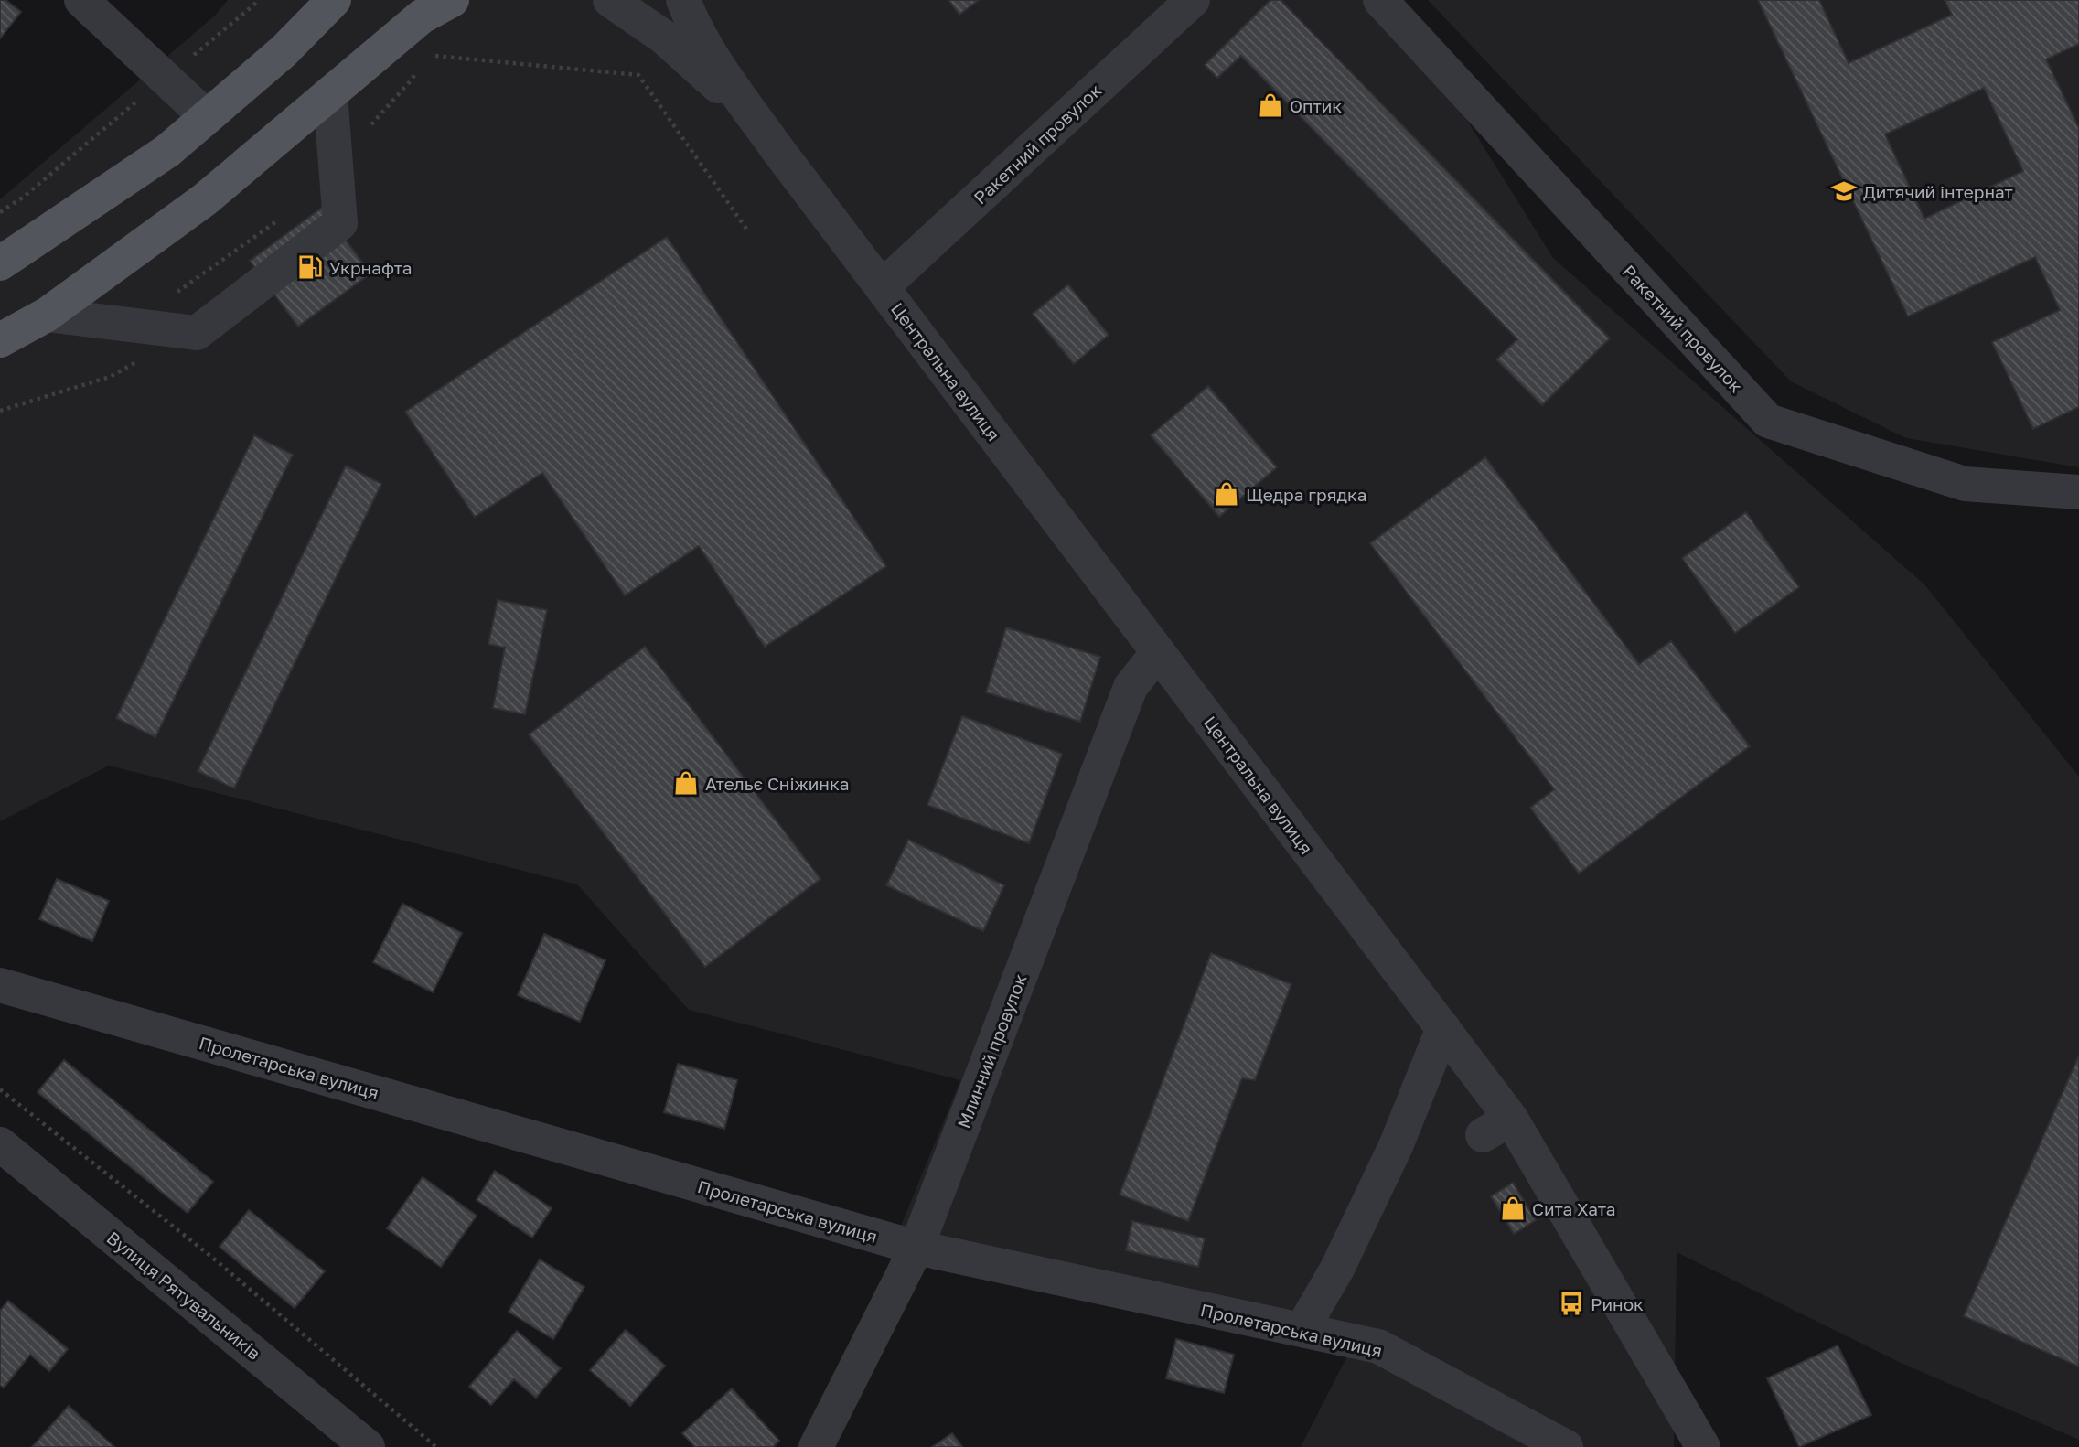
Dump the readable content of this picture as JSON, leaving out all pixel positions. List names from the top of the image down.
{
  "streets": {
    "street": [
      "Ракетний провулок",
      "Центральна вулиця",
      "Млинний провулок",
      "Пролетарська вулиця",
      "Вулиця Рятувальників"
    ]
  },
  "crossings": [
    ["Ракетний провулок", "Центральна вулиця"],
    ["Центральна вулиця", "Млинний провулок"],
    ["Млинний провулок", "Пролетарська вулиця"]
  ],
  "places": {
    "shop": [
      "Оптик",
      "Щедра грядка",
      "Ательє Сніжинка",
      "Сита Хата"
    ],
    "school or university": ["Дитячий інтернат"],
    "fuel station": ["Укрнафта"],
    "bus stop": ["Ринок"]
  }
}
